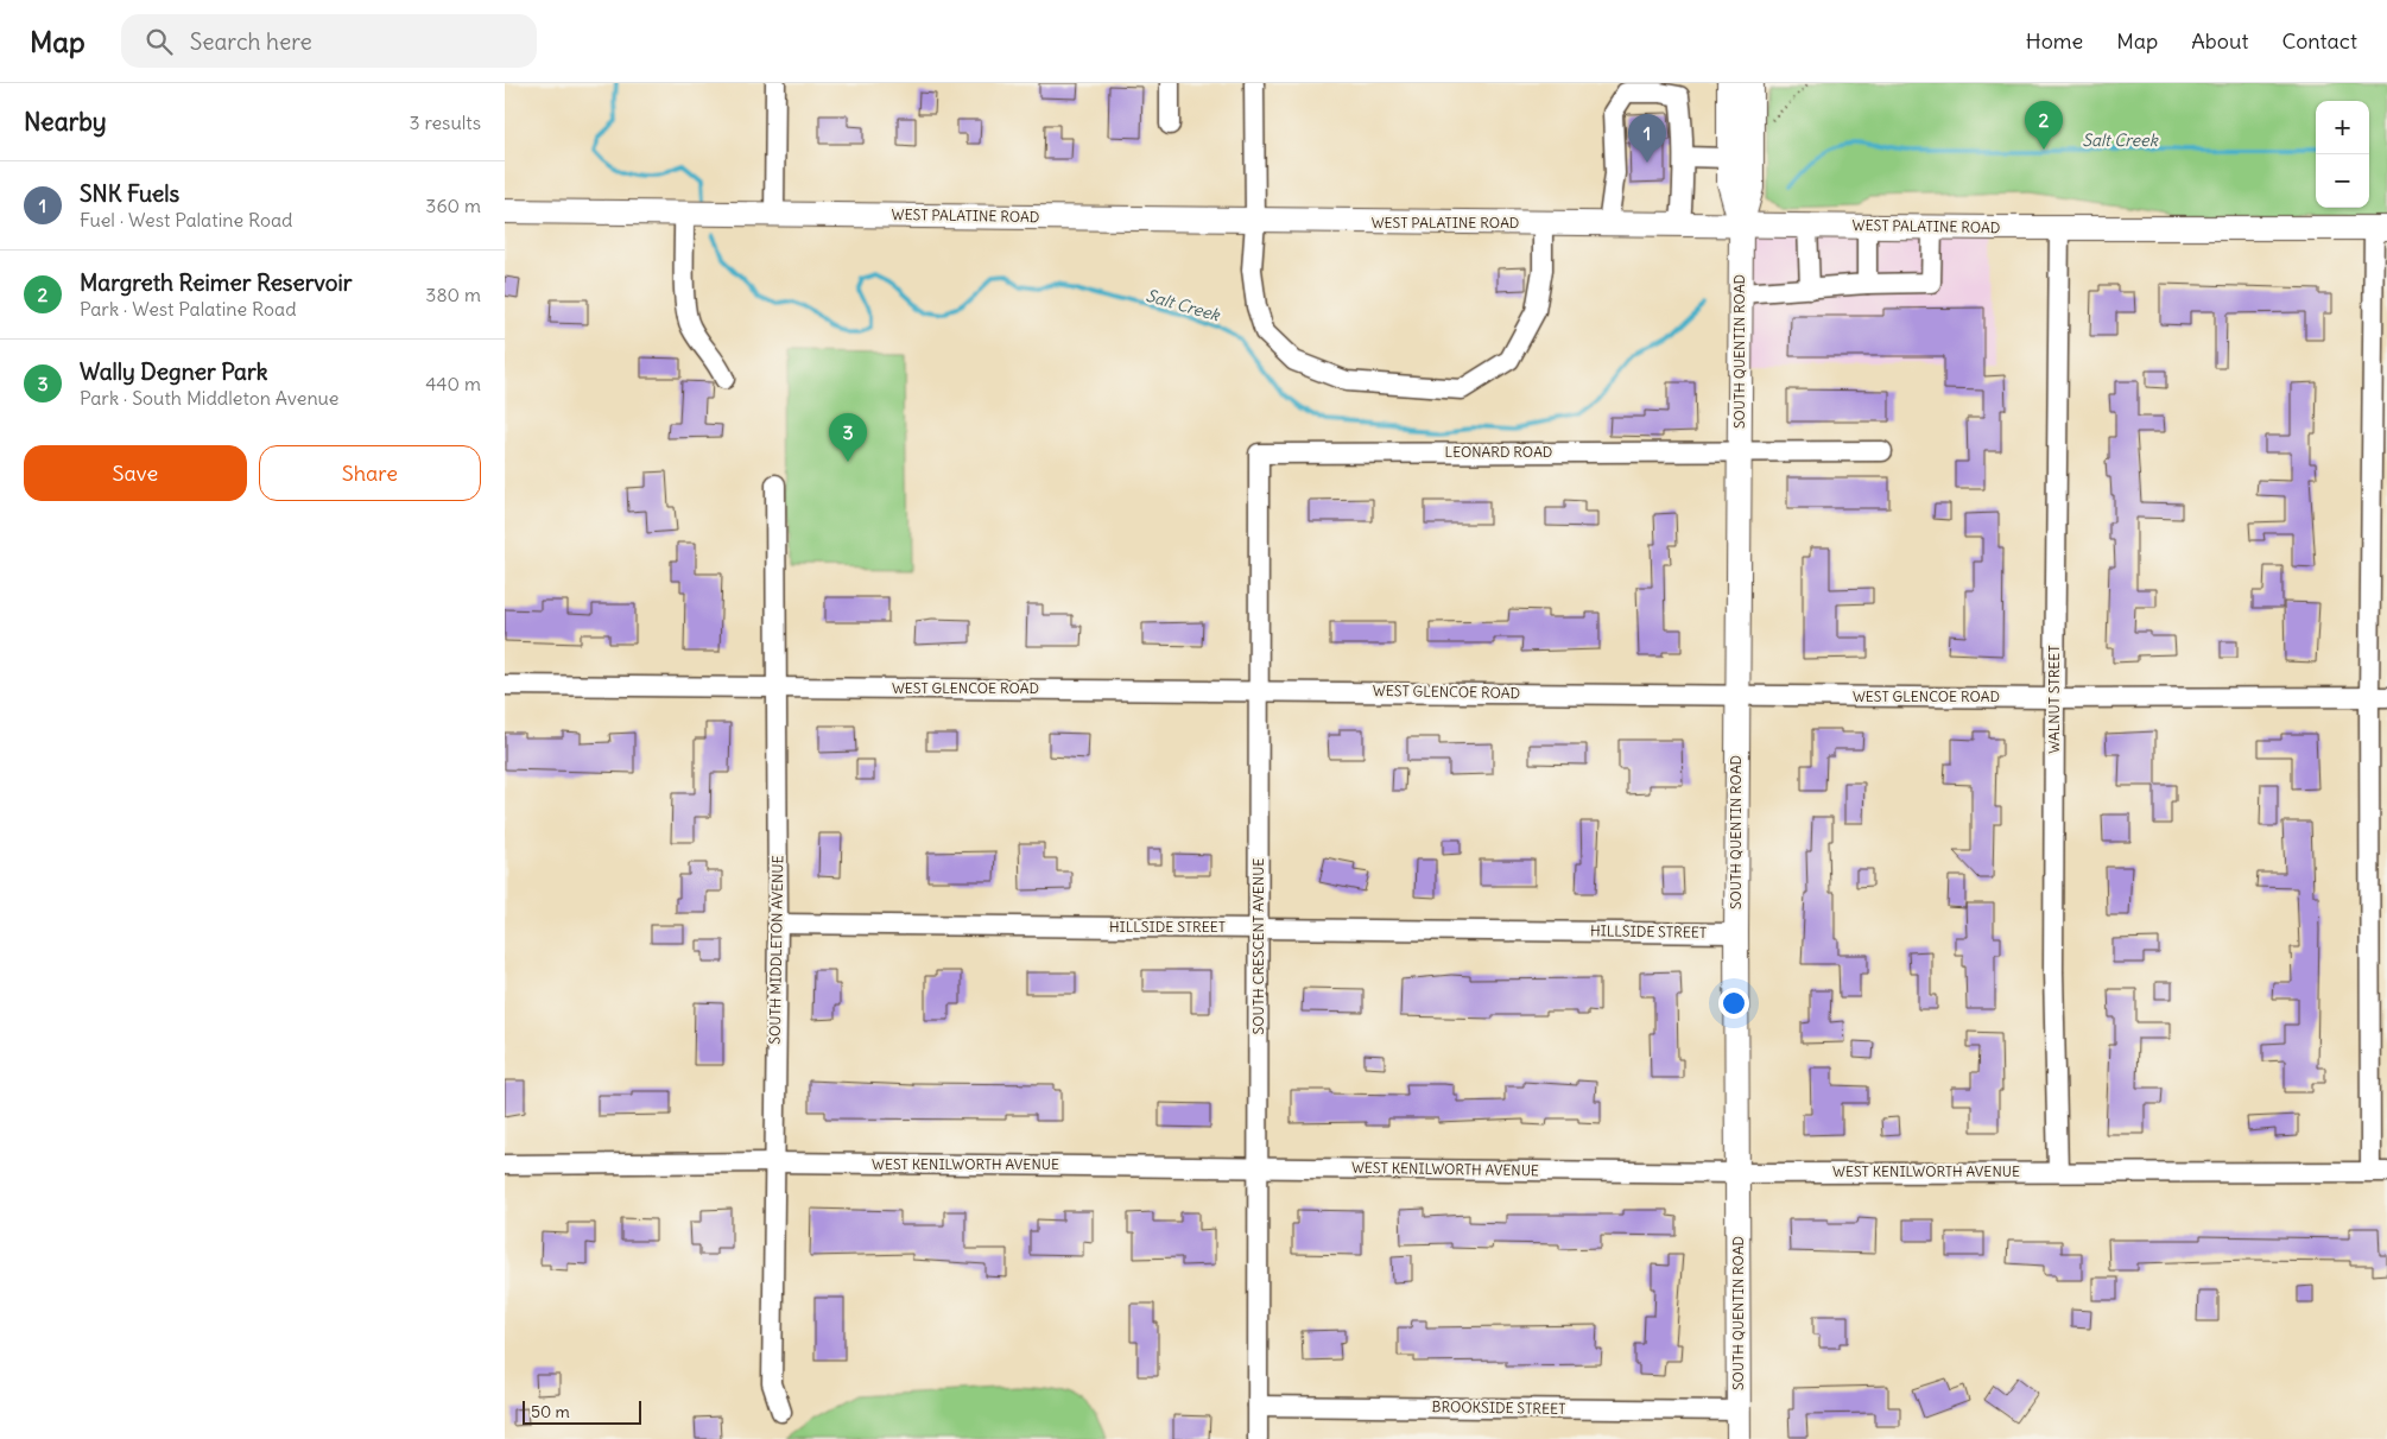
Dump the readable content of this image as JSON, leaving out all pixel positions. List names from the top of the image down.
{
  "streets": {
    "main road": ["WEST PALATINE ROAD", "SOUTH QUENTIN ROAD"],
    "street": [
      "LEONARD ROAD",
      "WEST GLENCOE ROAD",
      "WALNUT STREET",
      "HILLSIDE STREET",
      "SOUTH CRESCENT AVENUE",
      "SOUTH MIDDLETON AVENUE",
      "WEST KENILWORTH AVENUE",
      "BROOKSIDE STREET"
    ]
  },
  "crossings": [
    ["WEST PALATINE ROAD", "SOUTH QUENTIN ROAD"],
    ["WEST PALATINE ROAD", "WALNUT STREET"],
    ["SOUTH QUENTIN ROAD", "LEONARD ROAD"],
    ["SOUTH QUENTIN ROAD", "WEST GLENCOE ROAD"],
    ["SOUTH QUENTIN ROAD", "HILLSIDE STREET"],
    ["SOUTH QUENTIN ROAD", "WEST KENILWORTH AVENUE"],
    ["SOUTH QUENTIN ROAD", "BROOKSIDE STREET"],
    ["LEONARD ROAD", "SOUTH CRESCENT AVENUE"],
    ["WEST GLENCOE ROAD", "WALNUT STREET"],
    ["WEST GLENCOE ROAD", "SOUTH CRESCENT AVENUE"],
    ["WEST GLENCOE ROAD", "SOUTH MIDDLETON AVENUE"],
    ["WALNUT STREET", "WEST KENILWORTH AVENUE"],
    ["HILLSIDE STREET", "SOUTH CRESCENT AVENUE"],
    ["HILLSIDE STREET", "SOUTH MIDDLETON AVENUE"],
    ["SOUTH CRESCENT AVENUE", "WEST KENILWORTH AVENUE"],
    ["SOUTH CRESCENT AVENUE", "BROOKSIDE STREET"],
    ["SOUTH MIDDLETON AVENUE", "WEST KENILWORTH AVENUE"]
  ],
  "water": ["Salt Creek"],
  "scale_bar": "50 m",
  "page": {
    "header": "Map",
    "search": "Search here",
    "nav": [
      "Home",
      "Map",
      "About",
      "Contact"
    ],
    "heading": ["Nearby", "3 results"],
    "map_buttons": ["+", "−"],
    "pins": ["2", "1", "3"],
    "list": [
      {
        "mark": "1",
        "name": "SNK Fuels",
        "note": "Fuel · West Palatine Road",
        "value": "360 m"
      },
      {
        "mark": "2",
        "name": "Margreth Reimer Reservoir",
        "note": "Park · West Palatine Road",
        "value": "380 m"
      },
      {
        "mark": "3",
        "name": "Wally Degner Park",
        "note": "Park · South Middleton Avenue",
        "value": "440 m"
      }
    ],
    "buttons": ["Save", "Share"],
    "scale": "50 m"
  }
}
